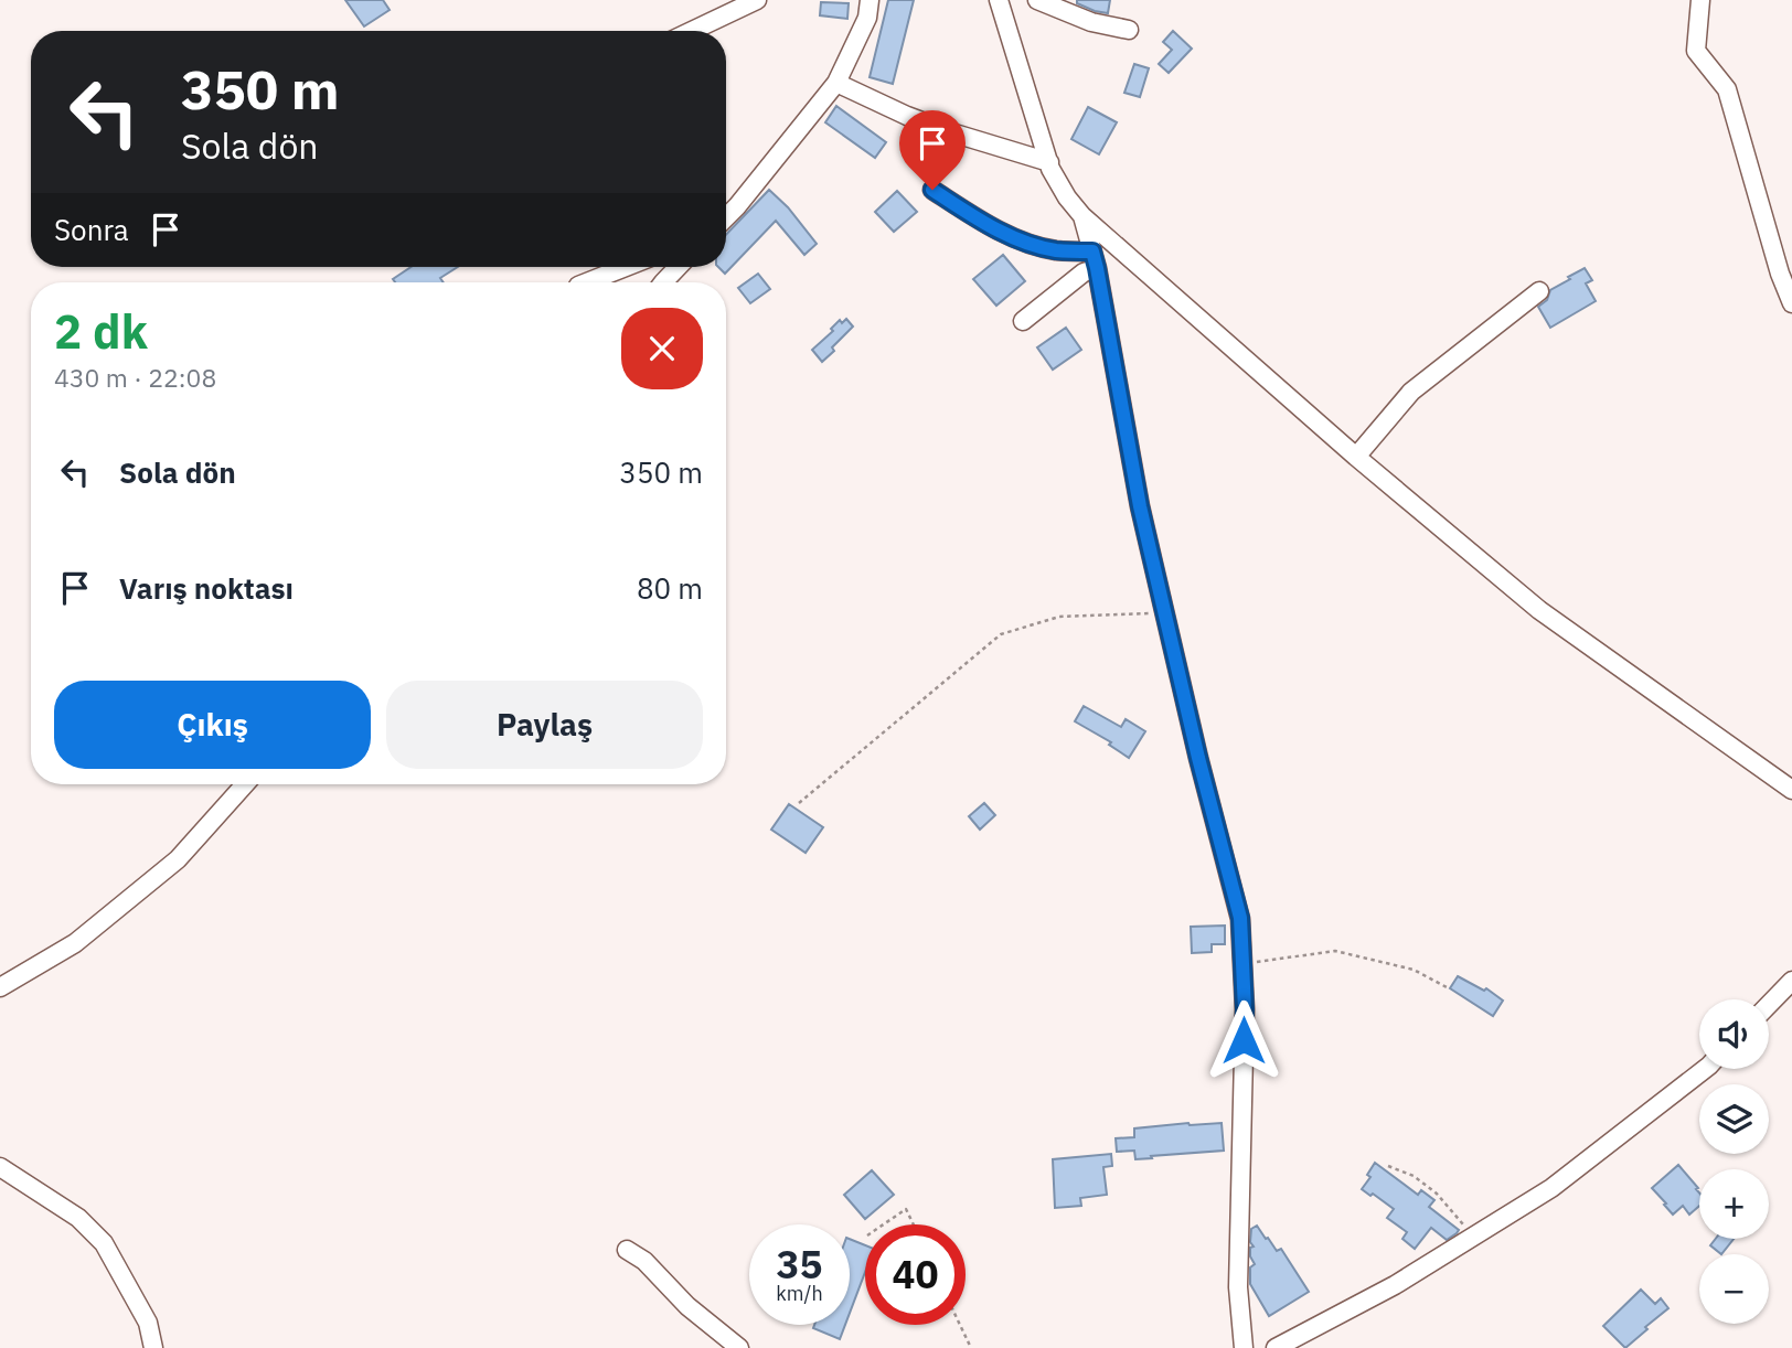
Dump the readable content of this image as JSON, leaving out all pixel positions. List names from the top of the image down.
{
  "page": {
    "turn": ["350 m", "Sola dön"],
    "then": "Sonra",
    "heading": ["2 dk", "430 m · 22:08"],
    "list": [
      {
        "name": "Sola dön",
        "value": "350 m"
      },
      {
        "name": "Varış noktası",
        "value": "80 m"
      }
    ],
    "buttons": ["Çıkış", "Paylaş"],
    "map_buttons": ["+", "−"],
    "speed": "35 km/h",
    "limit": "40"
  }
}
